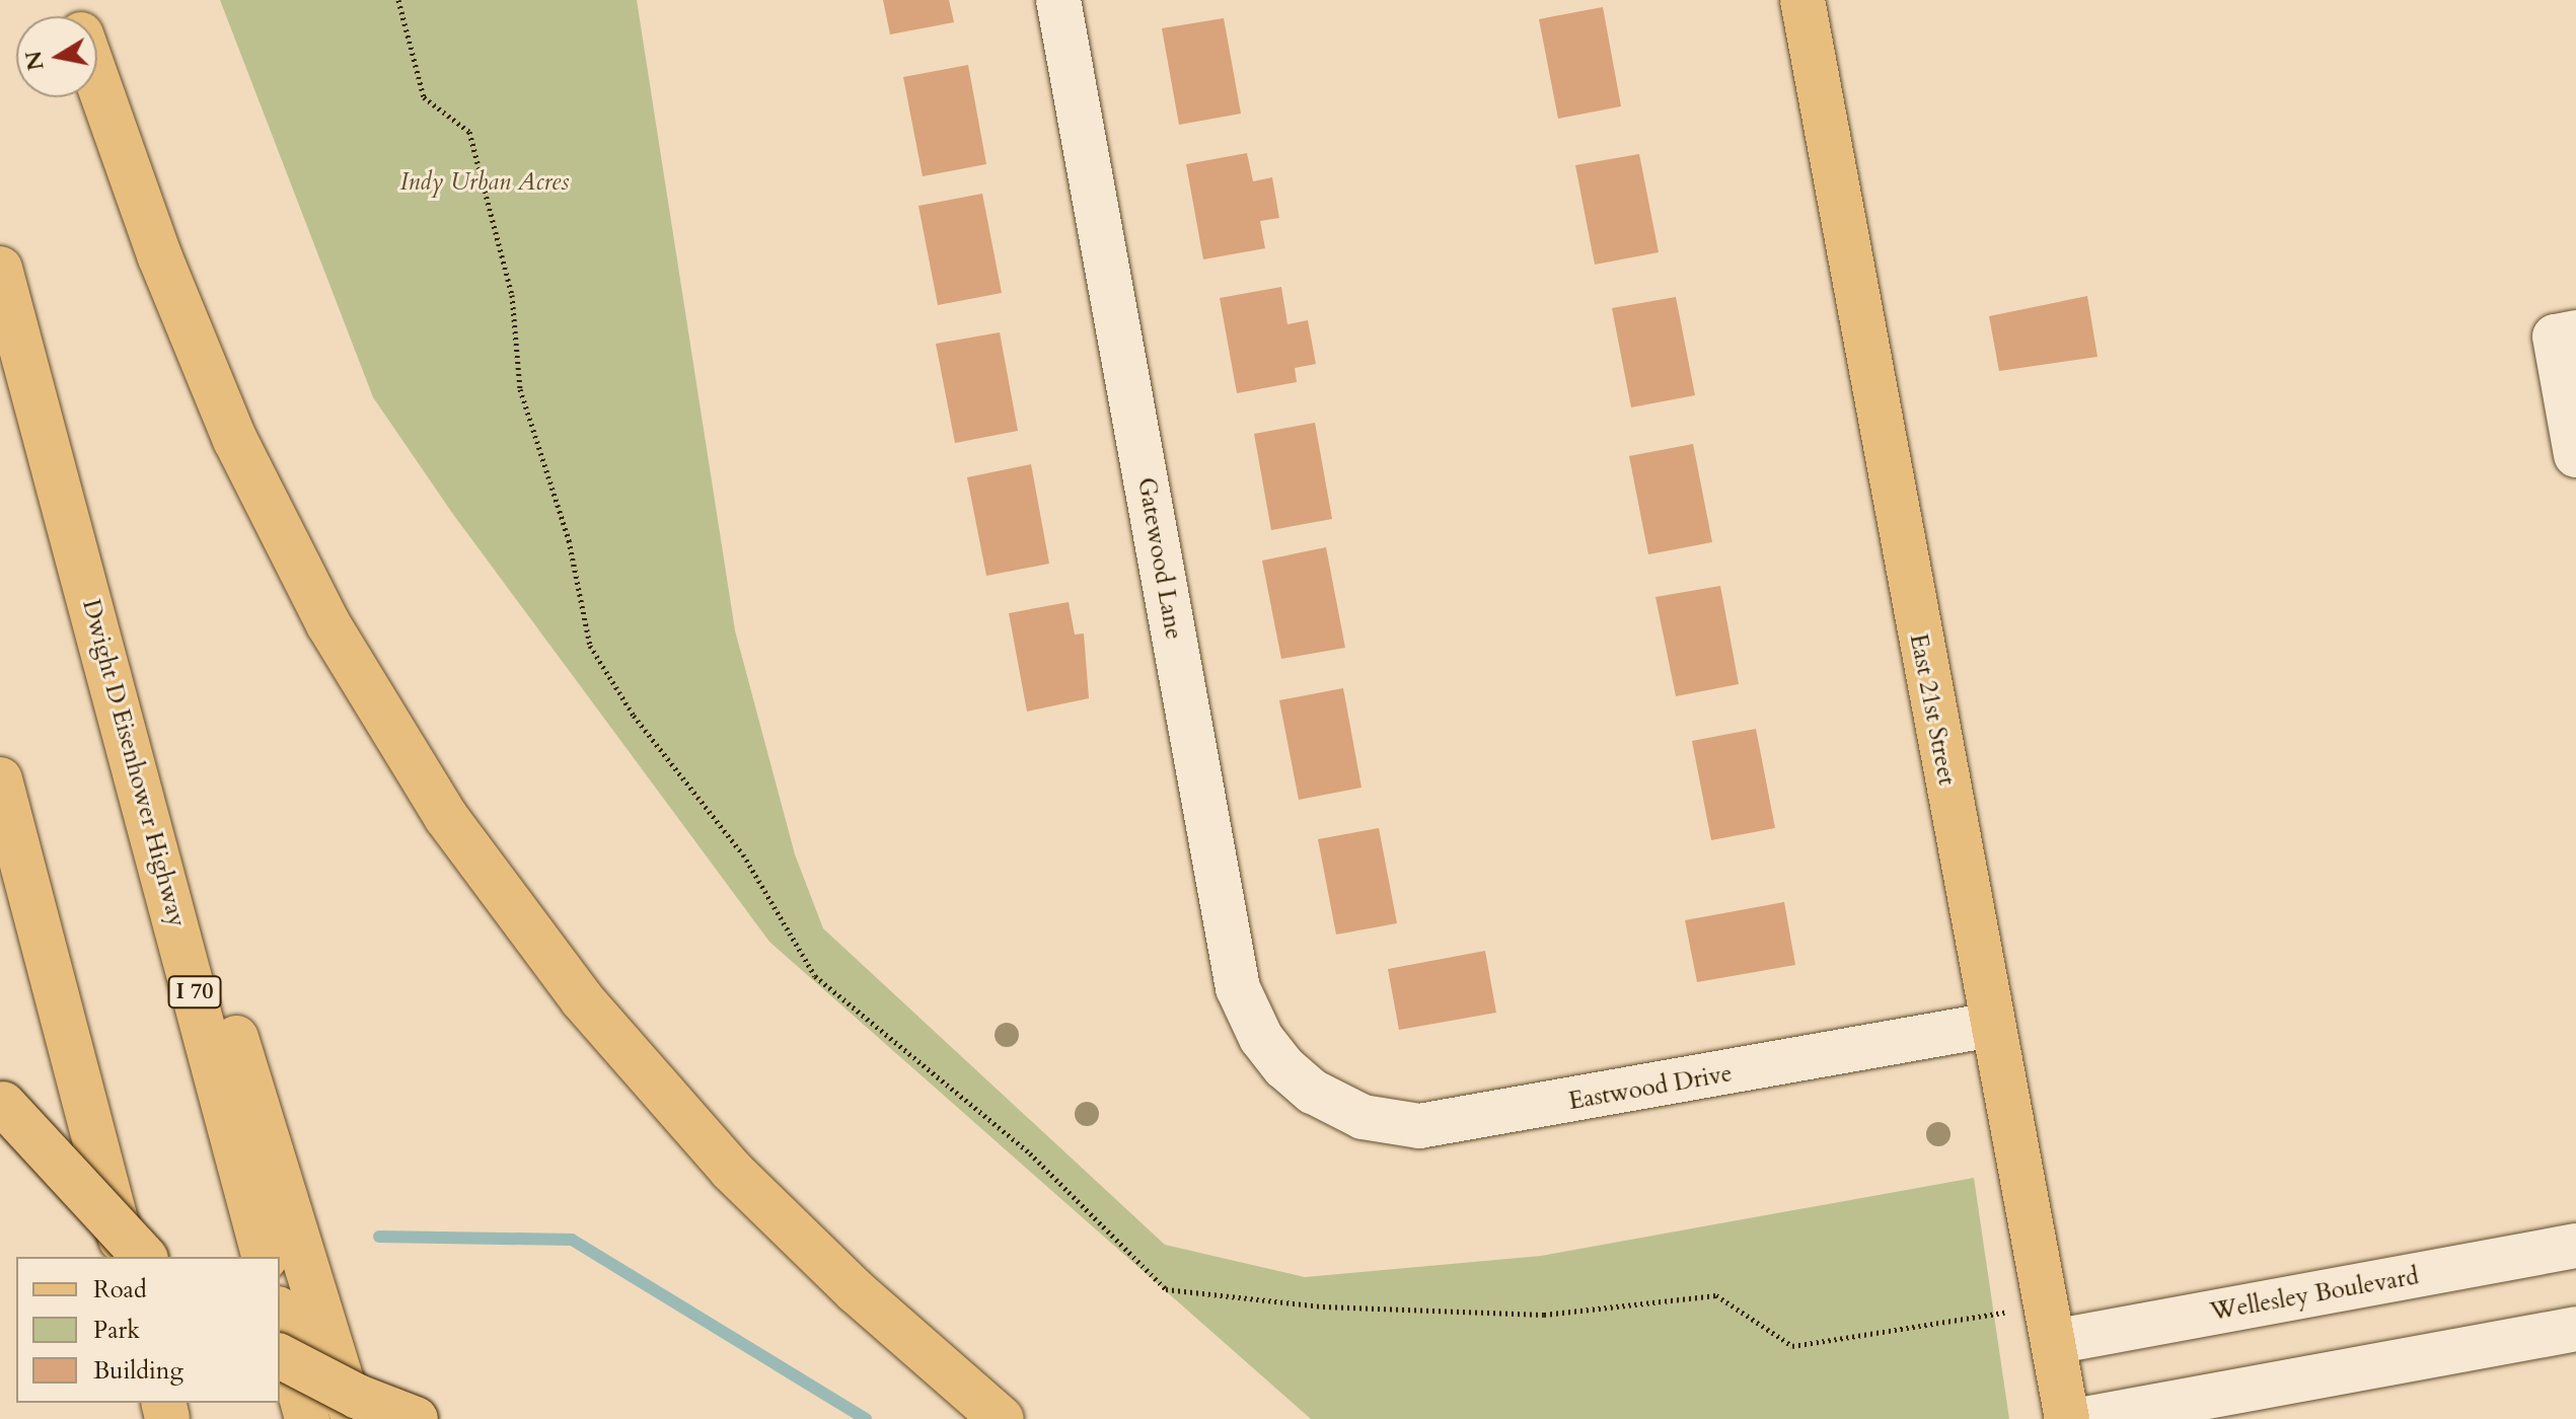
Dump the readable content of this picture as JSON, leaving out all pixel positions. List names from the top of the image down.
{
  "streets": {
    "main road": ["East 21st Street", "Dwight D Eisenhower Highway", "I 70"],
    "street": ["Gatewood Lane", "Eastwood Drive", "Wellesley Boulevard"]
  },
  "crossings": [
    ["Gatewood Lane", "Eastwood Drive"],
    ["East 21st Street", "Eastwood Drive"],
    ["East 21st Street", "Wellesley Boulevard"]
  ],
  "parks": ["Indy Urban Acres"],
  "legend": ["Road", "Park", "Building"],
  "north": "left"
}
